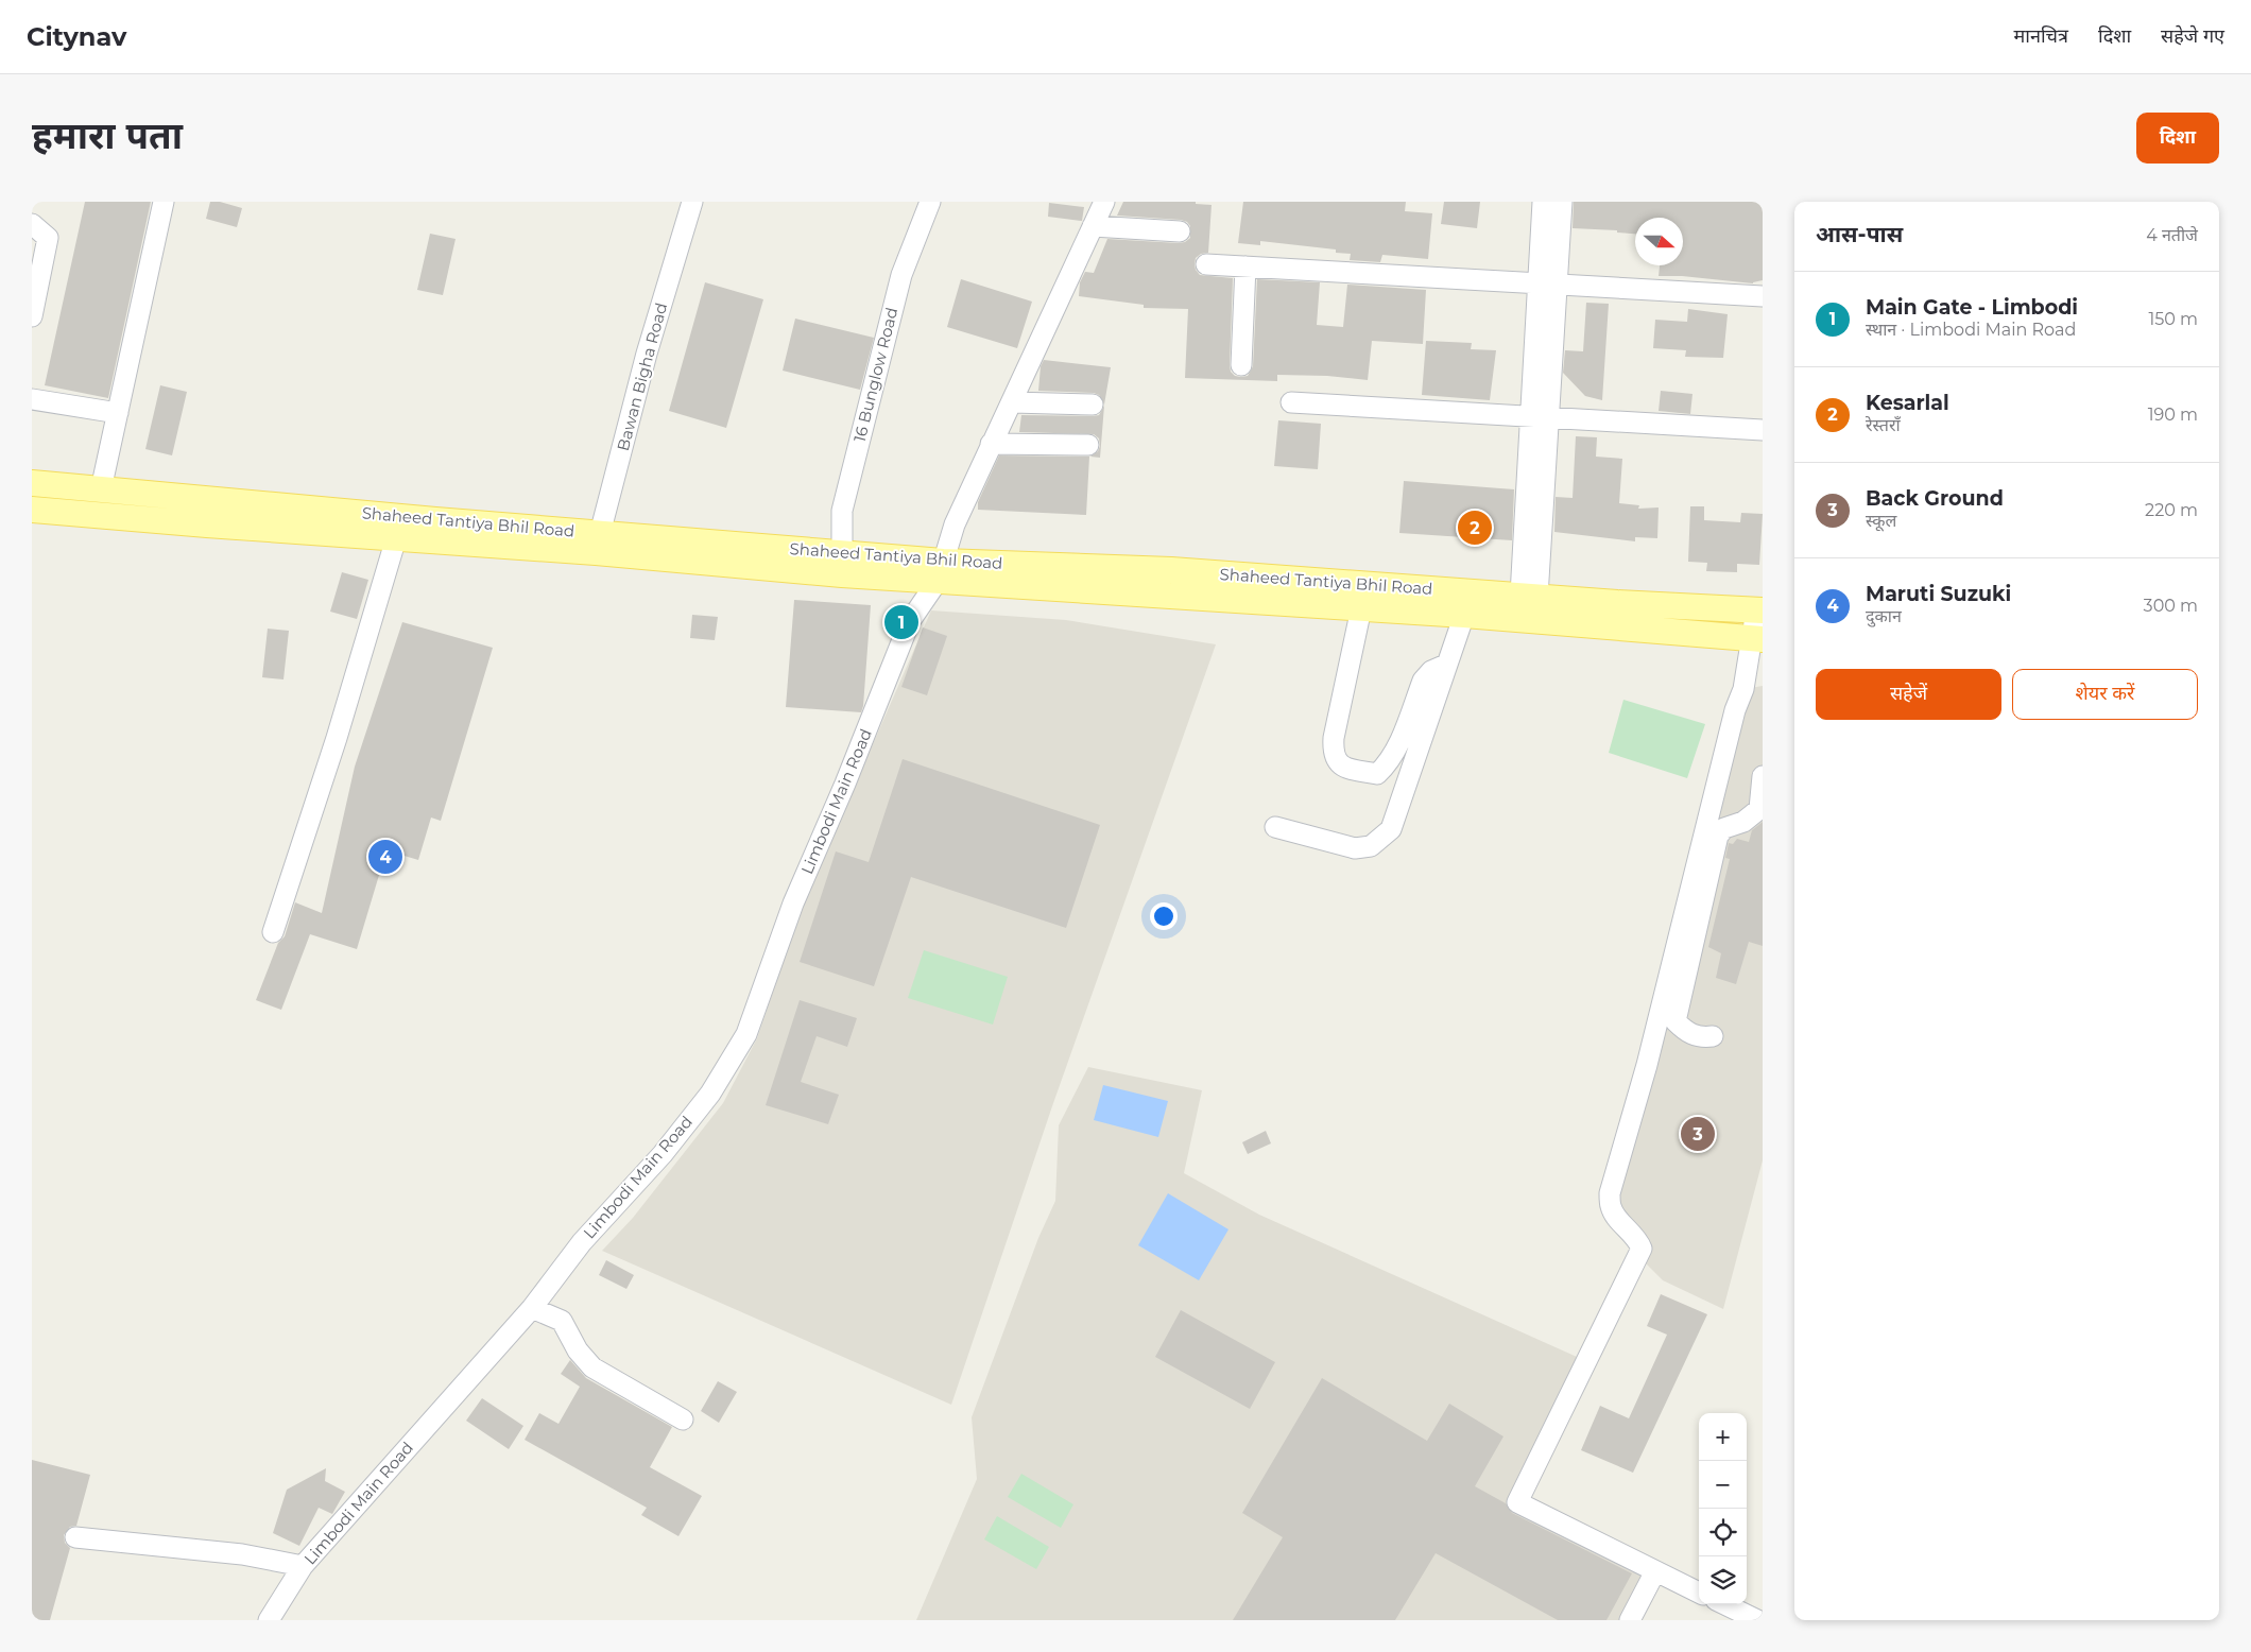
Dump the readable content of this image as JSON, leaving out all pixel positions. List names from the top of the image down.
{
  "streets": {
    "main road": ["Shaheed Tantiya Bhil Road"],
    "street": ["16 Bunglow Road", "Bawan Bigha Road", "Limbodi Main Road"]
  },
  "crossings": [
    ["16 Bunglow Road", "Shaheed Tantiya Bhil Road"],
    ["Bawan Bigha Road", "Shaheed Tantiya Bhil Road"],
    ["Shaheed Tantiya Bhil Road", "Limbodi Main Road"]
  ],
  "north": "right",
  "page": {
    "header": "Citynav",
    "nav": ["मानचित्र", "दिशा", "सहेजे गए"],
    "title": "हमारा पता",
    "buttons": [
      "दिशा",
      ["सहेजें", "शेयर करें"]
    ],
    "heading": ["आस-पास", "4 नतीजे"],
    "list": [
      {
        "mark": "1",
        "name": "Main Gate - Limbodi",
        "note": "स्थान · Limbodi Main Road",
        "value": "150 m"
      },
      {
        "mark": "2",
        "name": "Kesarlal",
        "note": "रेस्तराँ",
        "value": "190 m"
      },
      {
        "mark": "3",
        "name": "Back Ground",
        "note": "स्कूल",
        "value": "220 m"
      },
      {
        "mark": "4",
        "name": "Maruti Suzuki",
        "note": "दुकान",
        "value": "300 m"
      }
    ],
    "pins": [
      "2",
      "1",
      "4",
      "3"
    ],
    "map_buttons": ["+", "−"]
  }
}
